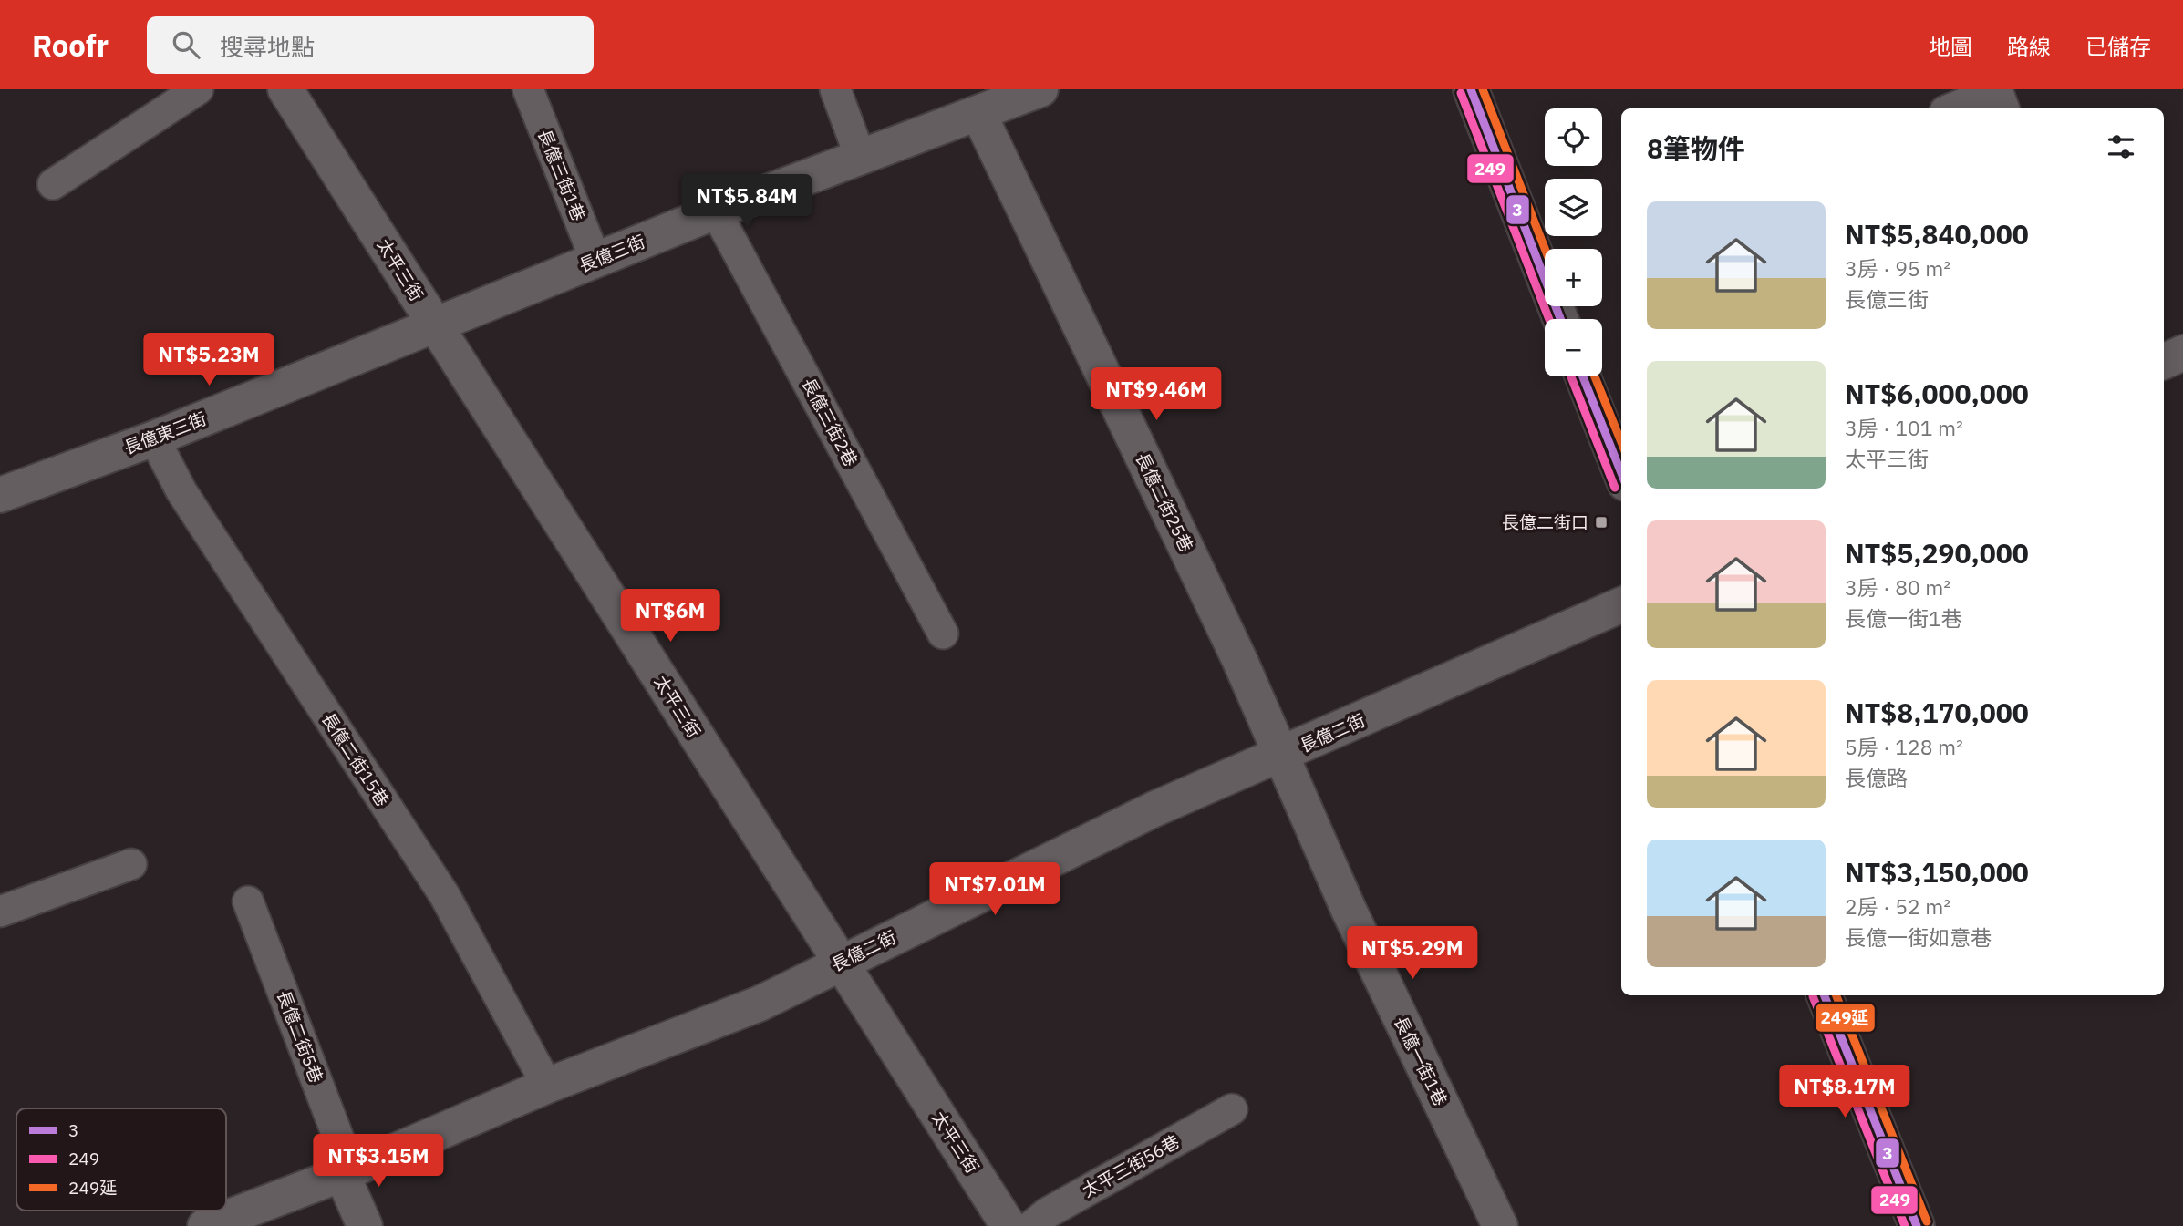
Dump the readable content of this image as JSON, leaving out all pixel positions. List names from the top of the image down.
{
  "streets": {
    "street": [
      "長億三街",
      "太平三街",
      "長億東三街",
      "長億二街25巷",
      "長億二街",
      "長億一街1巷"
    ],
    "lane": [
      "長億三街1巷",
      "長億三街2巷",
      "長億二街15巷",
      "長億二街5巷",
      "太平三街56巷"
    ]
  },
  "crossings": [
    ["長億三街1巷", "長億三街"],
    ["長億三街", "太平三街"],
    ["長億三街", "長億三街2巷"],
    ["長億三街", "長億東三街"],
    ["長億三街", "長億二街25巷"],
    ["太平三街", "長億東三街"],
    ["太平三街", "長億二街"],
    ["長億東三街", "長億二街15巷"],
    ["長億二街25巷", "長億二街"],
    ["長億二街25巷", "長億一街1巷"],
    ["長億二街", "長億二街15巷"],
    ["長億二街", "長億二街5巷"],
    ["長億二街", "長億一街1巷"]
  ],
  "places": {
    "transit": ["長億二街口"]
  },
  "lines": ["transit line 3", "transit line 249延", "transit line 249"],
  "legend": ["3", "249", "249延"],
  "page": {
    "header": "Roofr",
    "search": "搜尋地點",
    "nav": ["地圖", "路線", "已儲存"],
    "map_buttons": ["+", "−"],
    "heading": "8筆物件",
    "price": [
      "NT$5.84M",
      "NT$5.23M",
      "NT$9.46M",
      "NT$6M",
      "NT$7.01M",
      "NT$5.29M",
      "NT$8.17M",
      "NT$3.15M"
    ],
    "list": [
      {
        "name": "NT$5,840,000",
        "note": "3房 · 95 m² · 長億三街"
      },
      {
        "name": "NT$6,000,000",
        "note": "3房 · 101 m² · 太平三街"
      },
      {
        "name": "NT$5,290,000",
        "note": "3房 · 80 m² · 長億一街1巷"
      },
      {
        "name": "NT$8,170,000",
        "note": "5房 · 128 m² · 長億路"
      },
      {
        "name": "NT$3,150,000",
        "note": "2房 · 52 m² · 長億一街如意巷"
      }
    ]
  }
}
